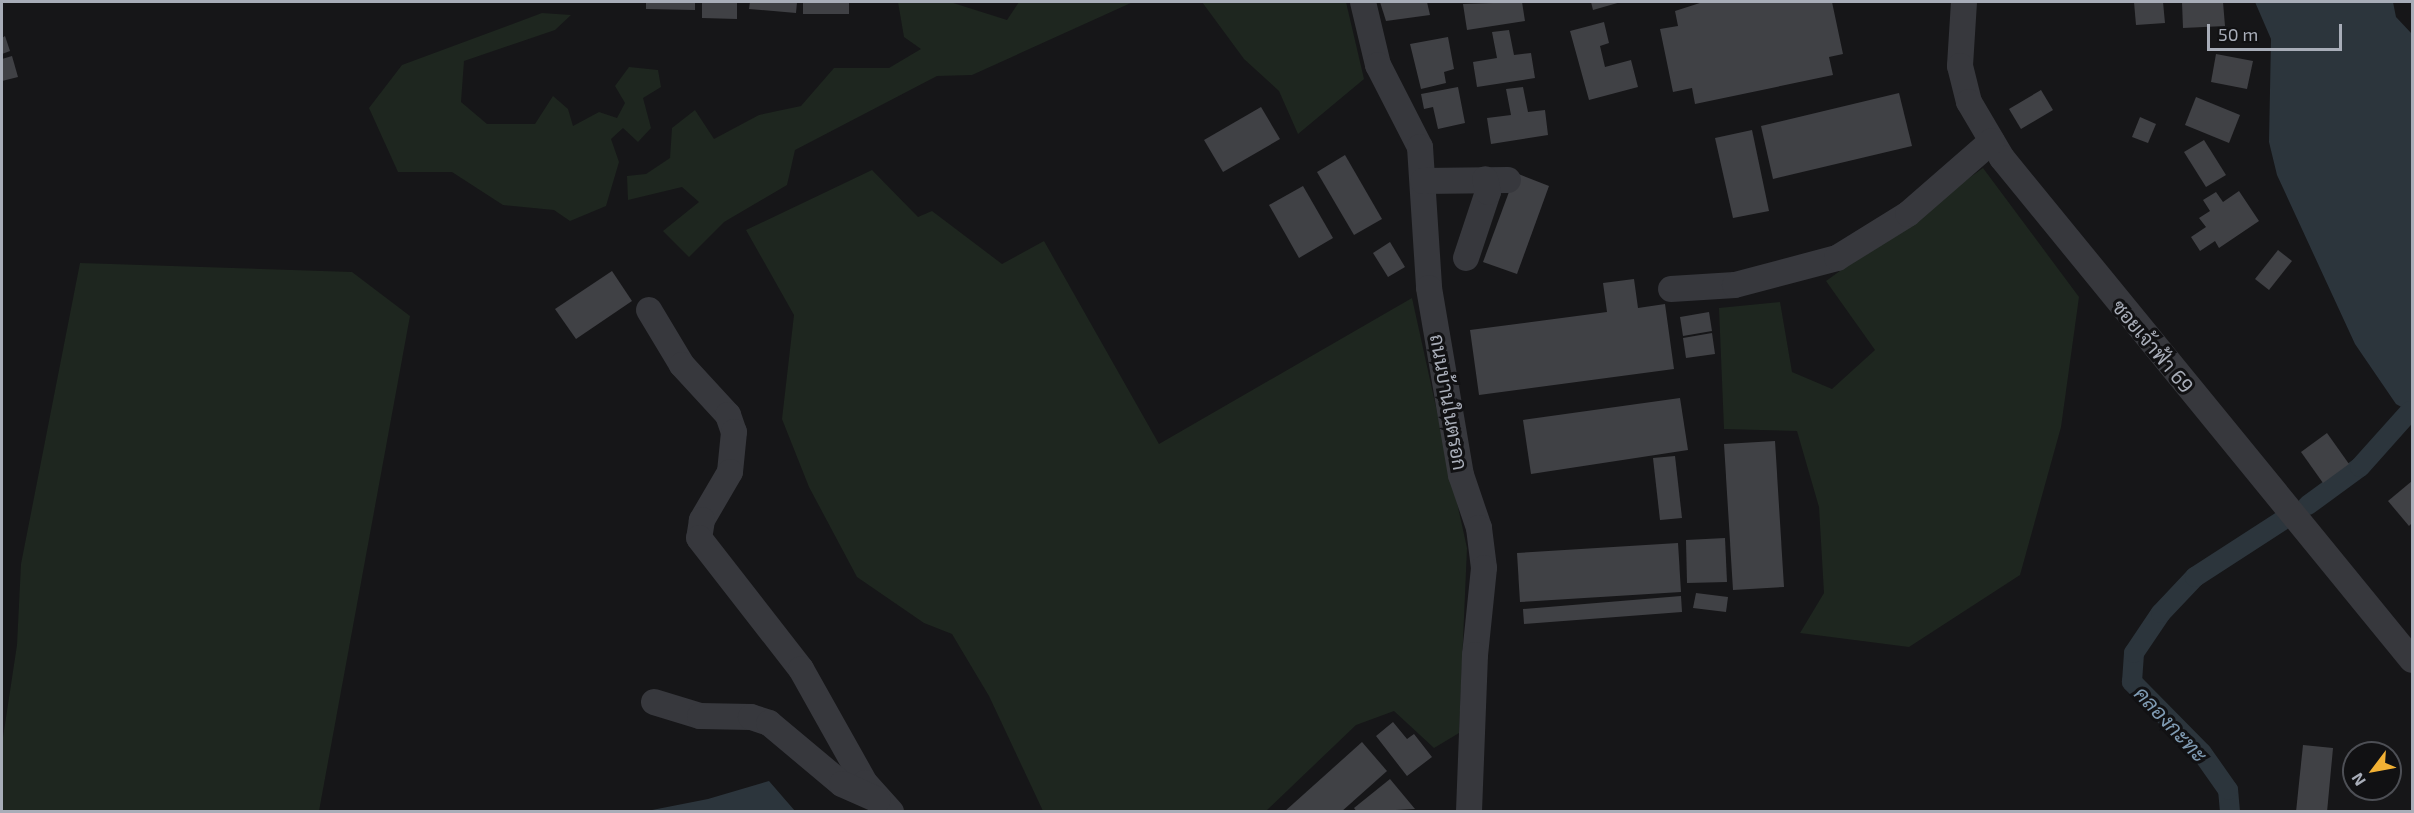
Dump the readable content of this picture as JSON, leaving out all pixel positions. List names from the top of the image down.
{
  "streets": {
    "street": ["ซอยเจ้าฟ้า 69", "ถนนบ้านในตรอก"]
  },
  "water": ["คลองกะทะ"],
  "scale_bar": "50 m",
  "north": "bottom left"
}
